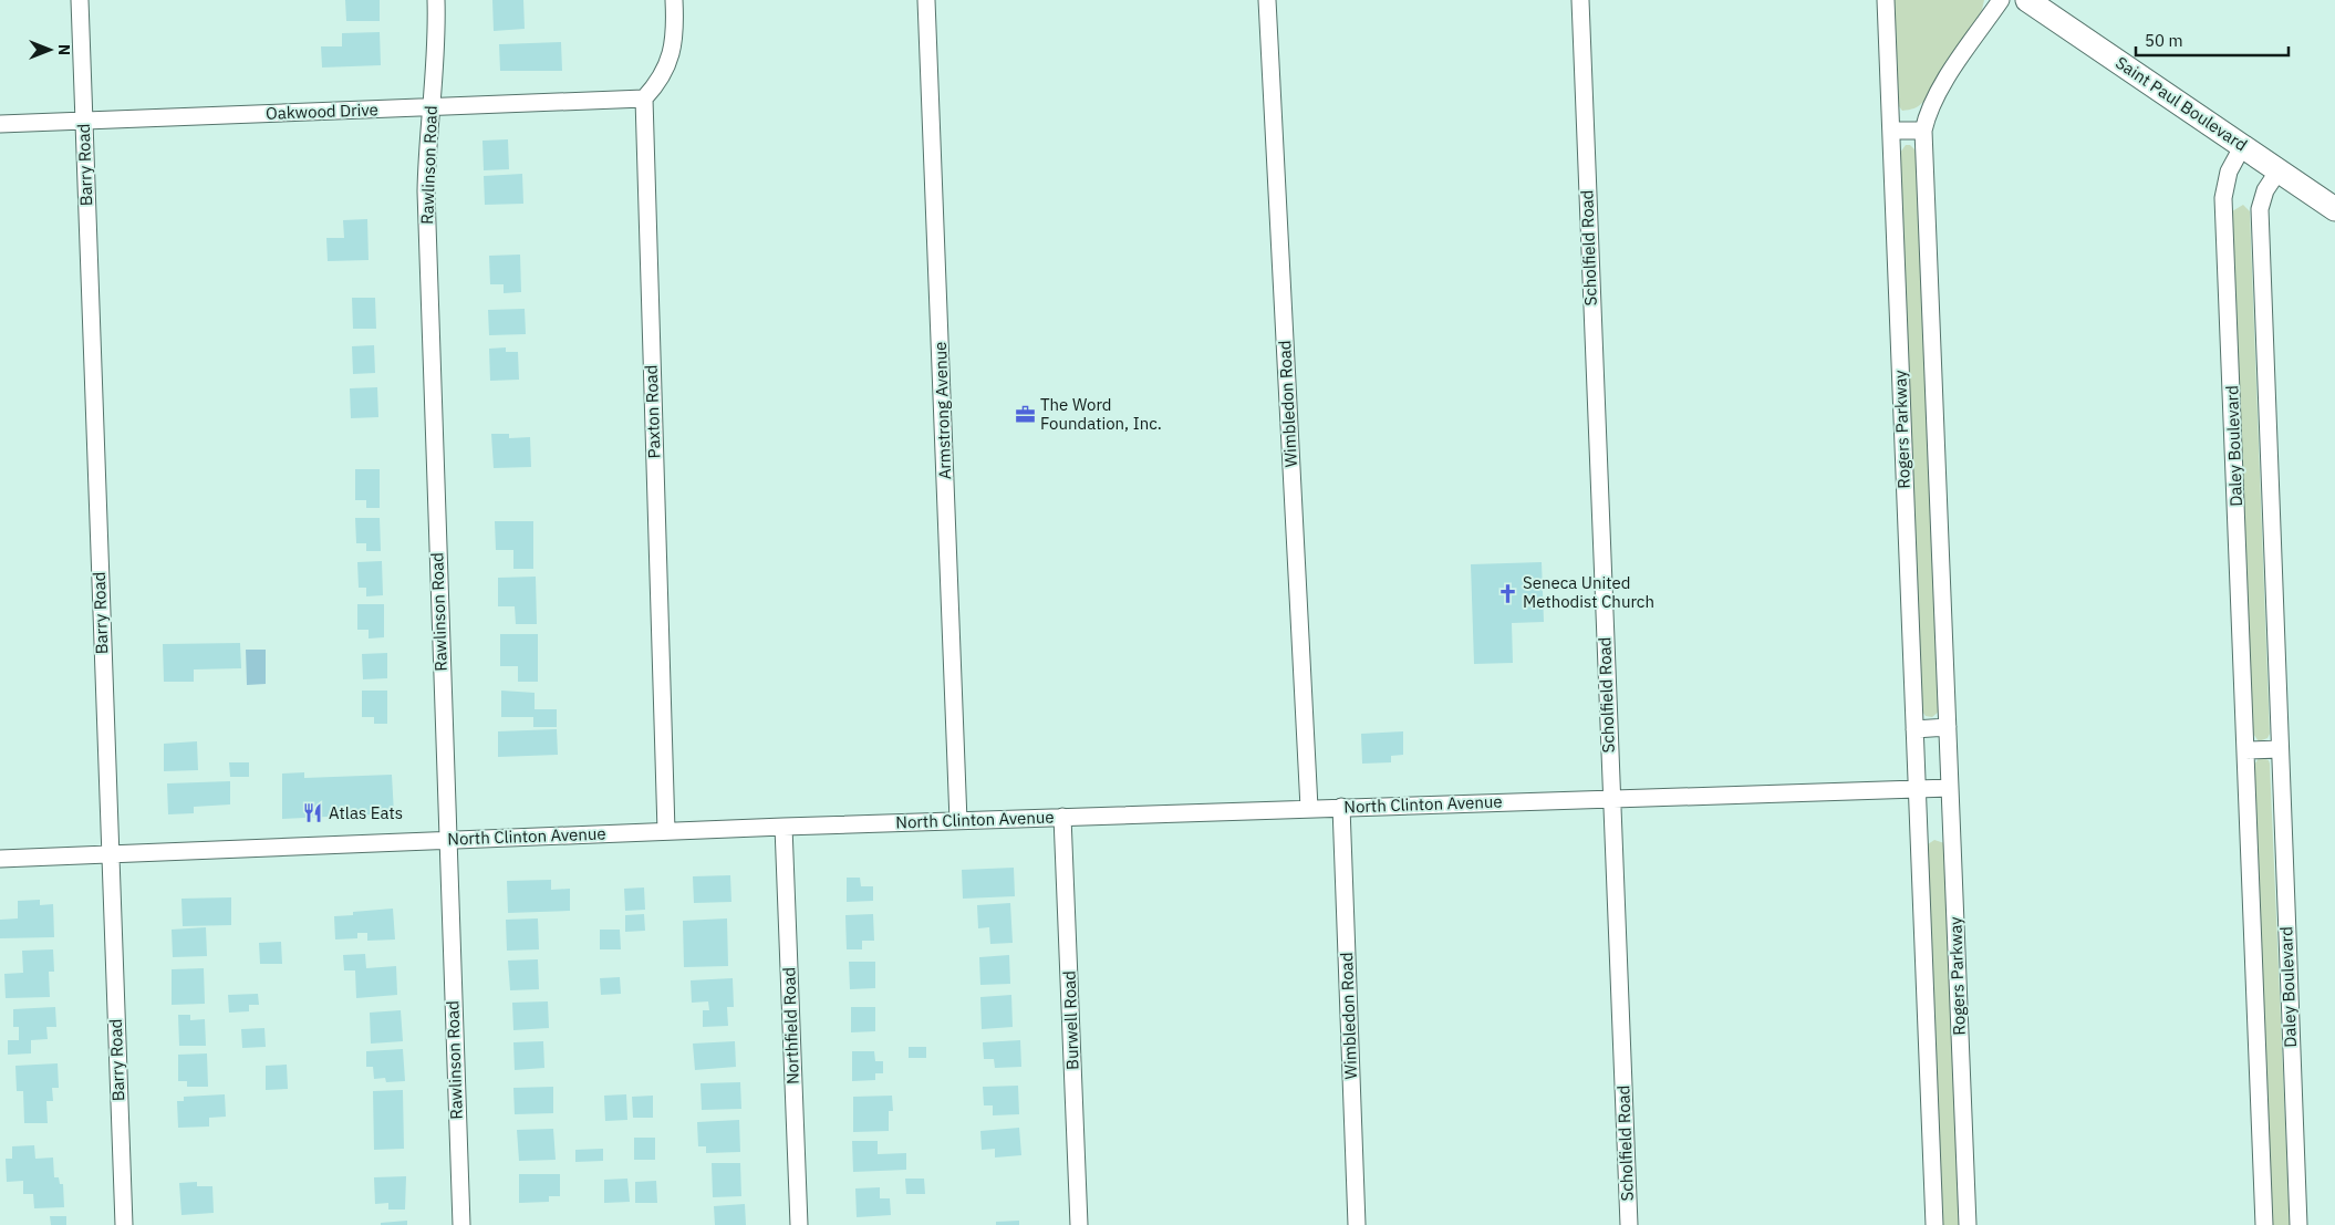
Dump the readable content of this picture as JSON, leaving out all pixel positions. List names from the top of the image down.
{
  "streets": {
    "main road": ["Saint Paul Boulevard"],
    "street": [
      "Oakwood Drive",
      "Barry Road",
      "Rawlinson Road",
      "Scholfield Road",
      "Wimbledon Road",
      "Armstrong Avenue",
      "Paxton Road",
      "Rogers Parkway",
      "Daley Boulevard",
      "North Clinton Avenue",
      "Burwell Road",
      "Northfield Road"
    ]
  },
  "crossings": [
    ["Saint Paul Boulevard", "Daley Boulevard"],
    ["Oakwood Drive", "Barry Road"],
    ["Oakwood Drive", "Rawlinson Road"],
    ["Oakwood Drive", "Paxton Road"],
    ["Barry Road", "North Clinton Avenue"],
    ["Rawlinson Road", "North Clinton Avenue"],
    ["Scholfield Road", "North Clinton Avenue"],
    ["Wimbledon Road", "North Clinton Avenue"],
    ["Armstrong Avenue", "North Clinton Avenue"],
    ["Paxton Road", "North Clinton Avenue"],
    ["Rogers Parkway", "North Clinton Avenue"],
    ["North Clinton Avenue", "Burwell Road"],
    ["North Clinton Avenue", "Northfield Road"]
  ],
  "places": {
    "office": ["The Word Foundation, Inc."],
    "church": ["Seneca United Methodist Church"],
    "restaurant": ["Atlas Eats"]
  },
  "scale_bar": "50 m",
  "north": "right"
}
